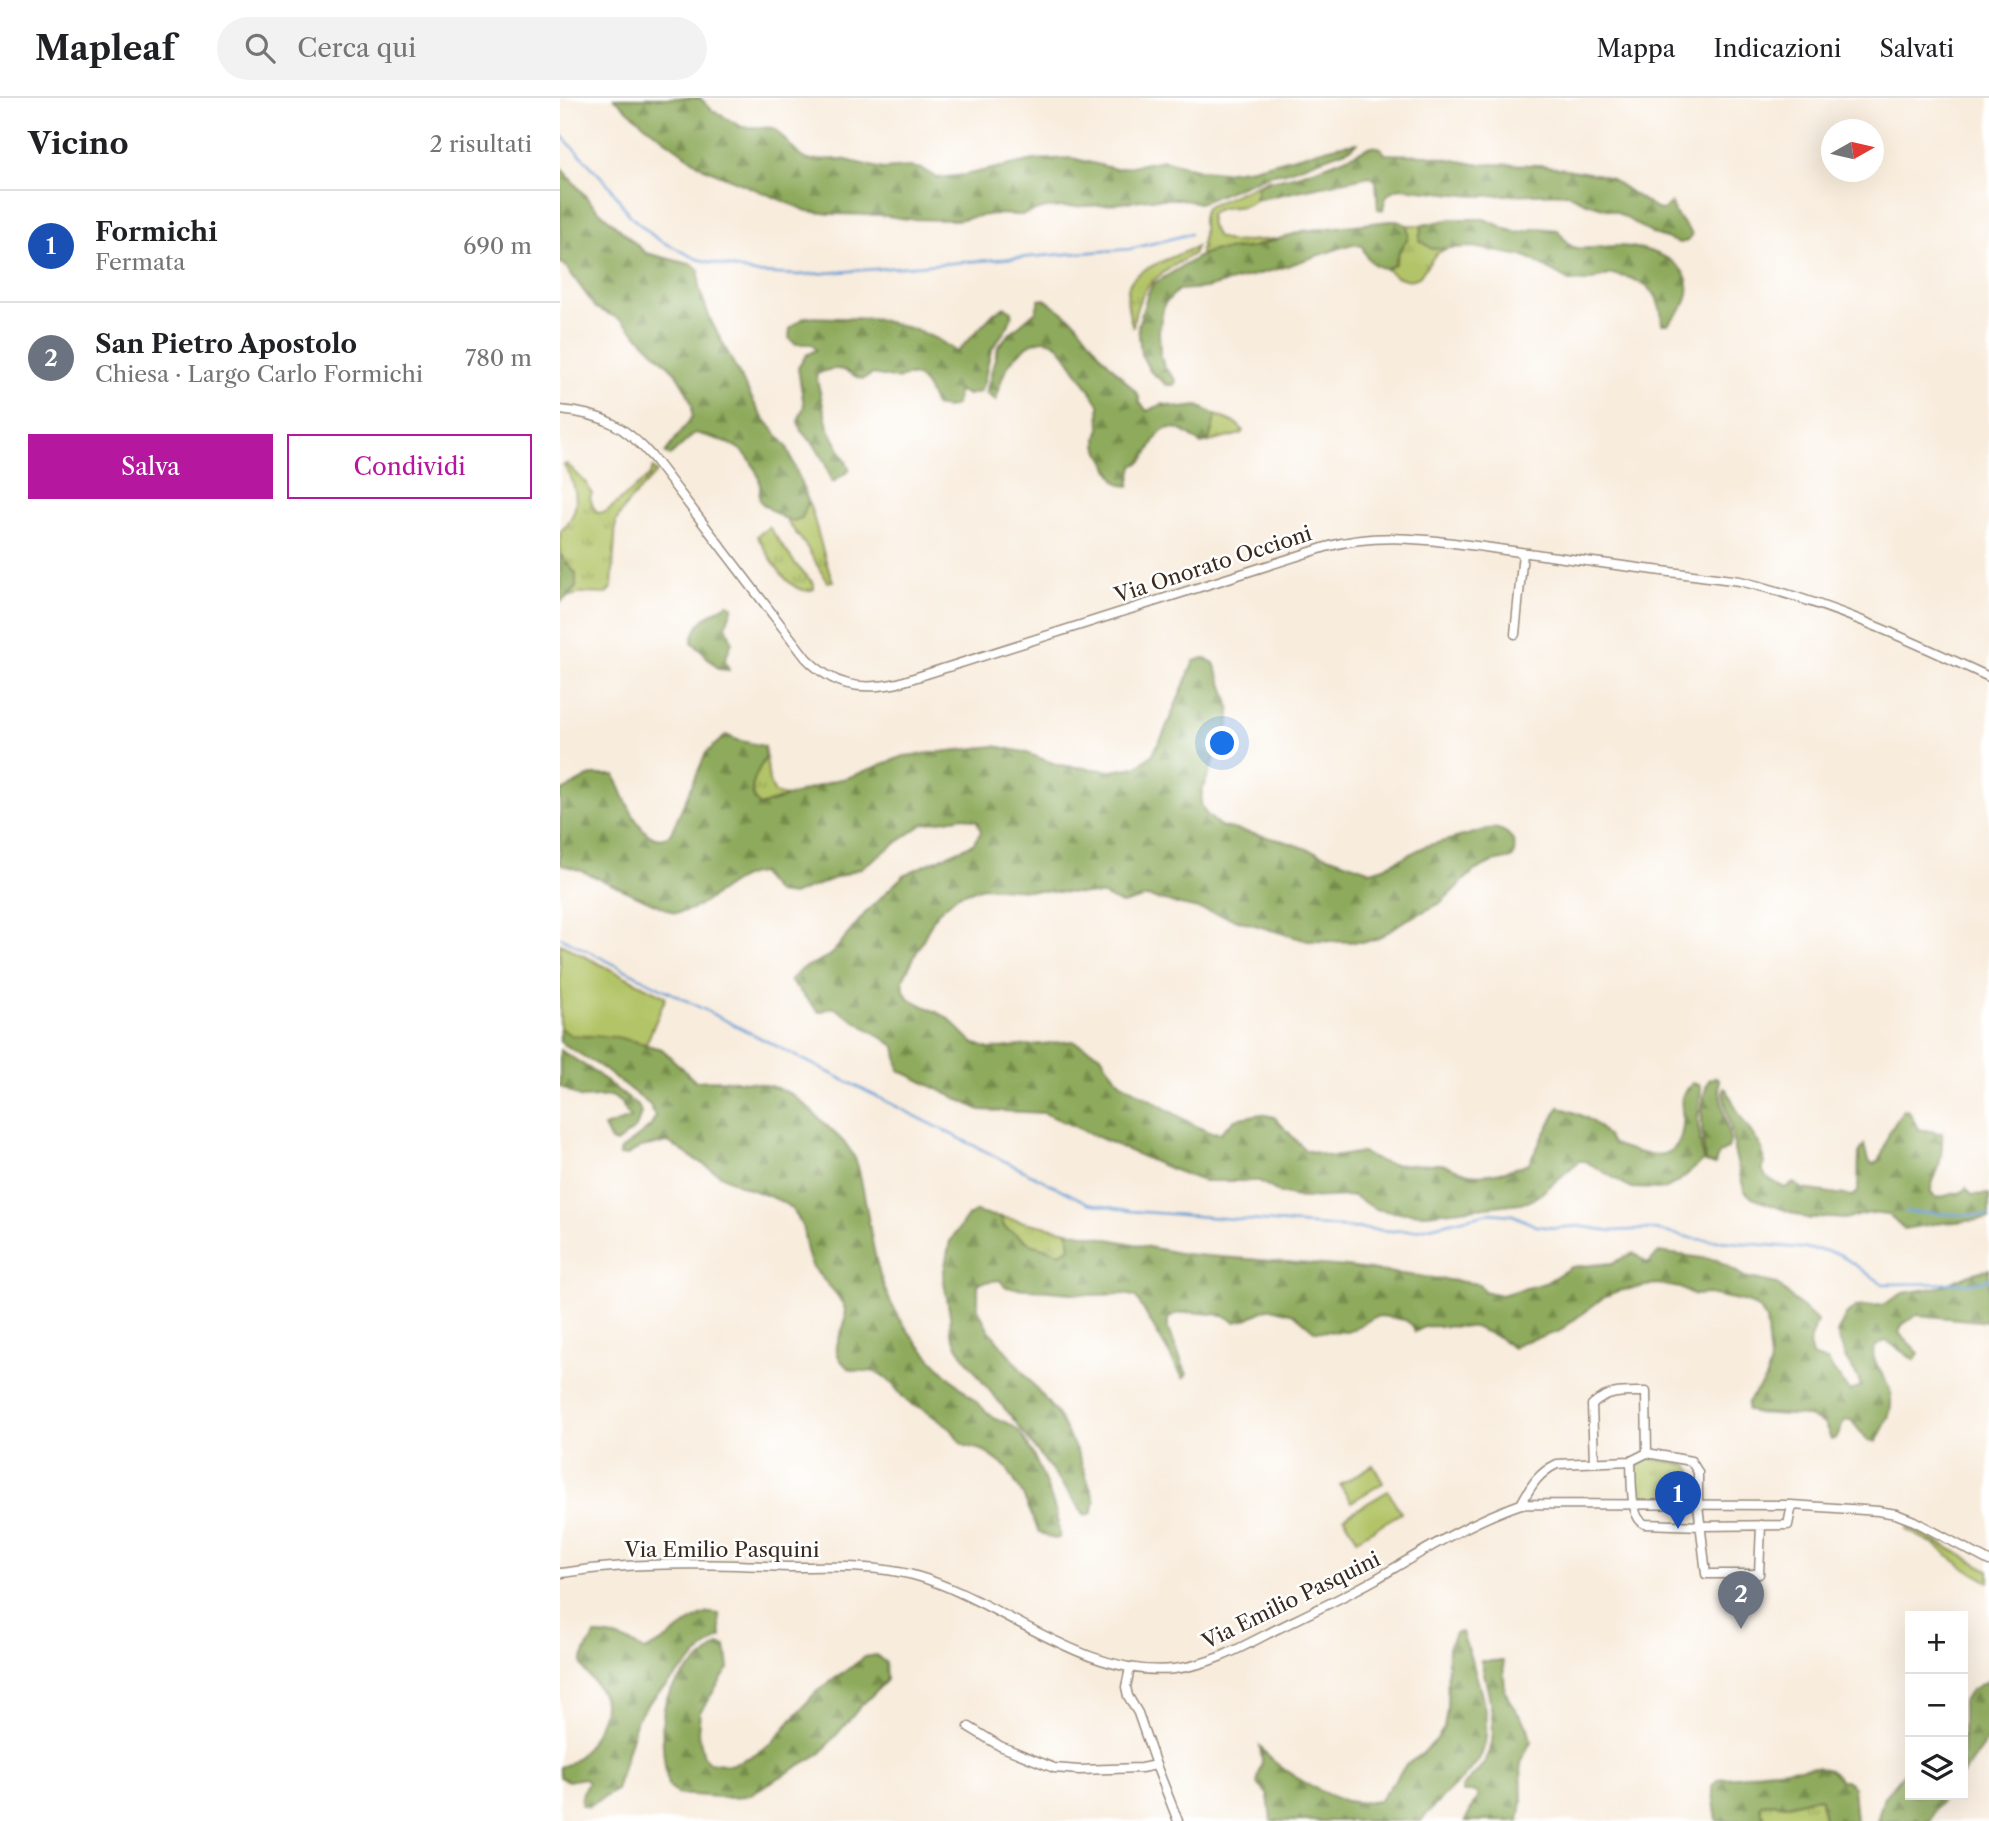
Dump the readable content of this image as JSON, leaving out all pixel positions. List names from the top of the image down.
{
  "streets": {
    "street": ["Via Onorato Occioni", "Via Emilio Pasquini"]
  },
  "north": "right",
  "page": {
    "header": "Mapleaf",
    "search": "Cerca qui",
    "nav": ["Mappa", "Indicazioni", "Salvati"],
    "heading": ["Vicino", "2 risultati"],
    "list": [
      {
        "mark": "1",
        "name": "Formichi",
        "note": "Fermata",
        "value": "690 m"
      },
      {
        "mark": "2",
        "name": "San Pietro Apostolo",
        "note": "Chiesa · Largo Carlo Formichi",
        "value": "780 m"
      }
    ],
    "buttons": ["Salva", "Condividi"],
    "pins": ["1", "2"],
    "map_buttons": ["+", "−"]
  }
}
